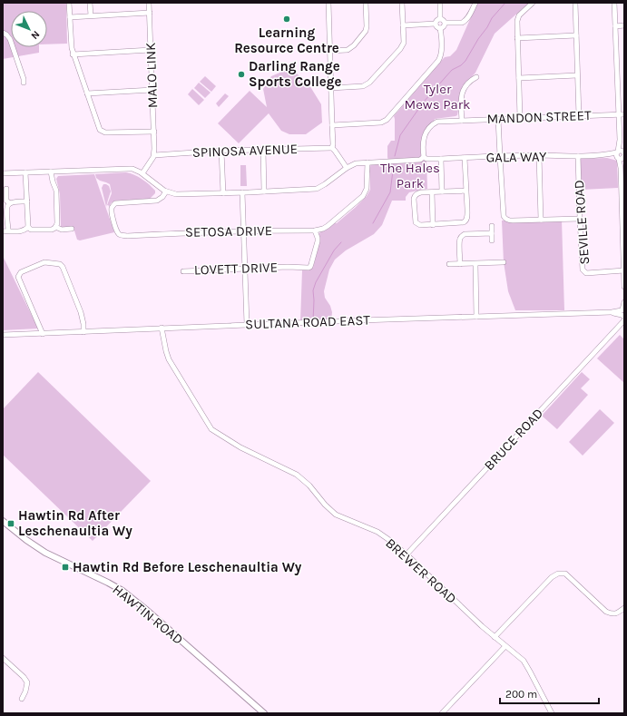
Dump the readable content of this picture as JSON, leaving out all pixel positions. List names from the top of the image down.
{
  "streets": {
    "main road": ["HAWTIN ROAD"],
    "street": [
      "MALO LINK",
      "MANDON STREET",
      "SPINOSA AVENUE",
      "GALA WAY",
      "SEVILLE ROAD",
      "SETOSA DRIVE",
      "LOVETT DRIVE",
      "SULTANA ROAD EAST",
      "BRUCE ROAD",
      "BREWER ROAD"
    ]
  },
  "crossings": [
    ["MALO LINK", "SPINOSA AVENUE"],
    ["MANDON STREET", "GALA WAY"],
    ["GALA WAY", "SEVILLE ROAD"],
    ["GALA WAY", "SETOSA DRIVE"],
    ["SETOSA DRIVE", "LOVETT DRIVE"],
    ["SULTANA ROAD EAST", "BRUCE ROAD"],
    ["SULTANA ROAD EAST", "BREWER ROAD"],
    ["BRUCE ROAD", "BREWER ROAD"]
  ],
  "parks": ["Tyler Mews Park", "The Hales Park"],
  "places": {
    "other": ["Learning Resource Centre", "Darling Range Sports College"],
    "transit": ["Hawtin Rd After Leschenaultia Wy", "Hawtin Rd Before Leschenaultia Wy"]
  },
  "scale_bar": "200 m",
  "north": "bottom right"
}
